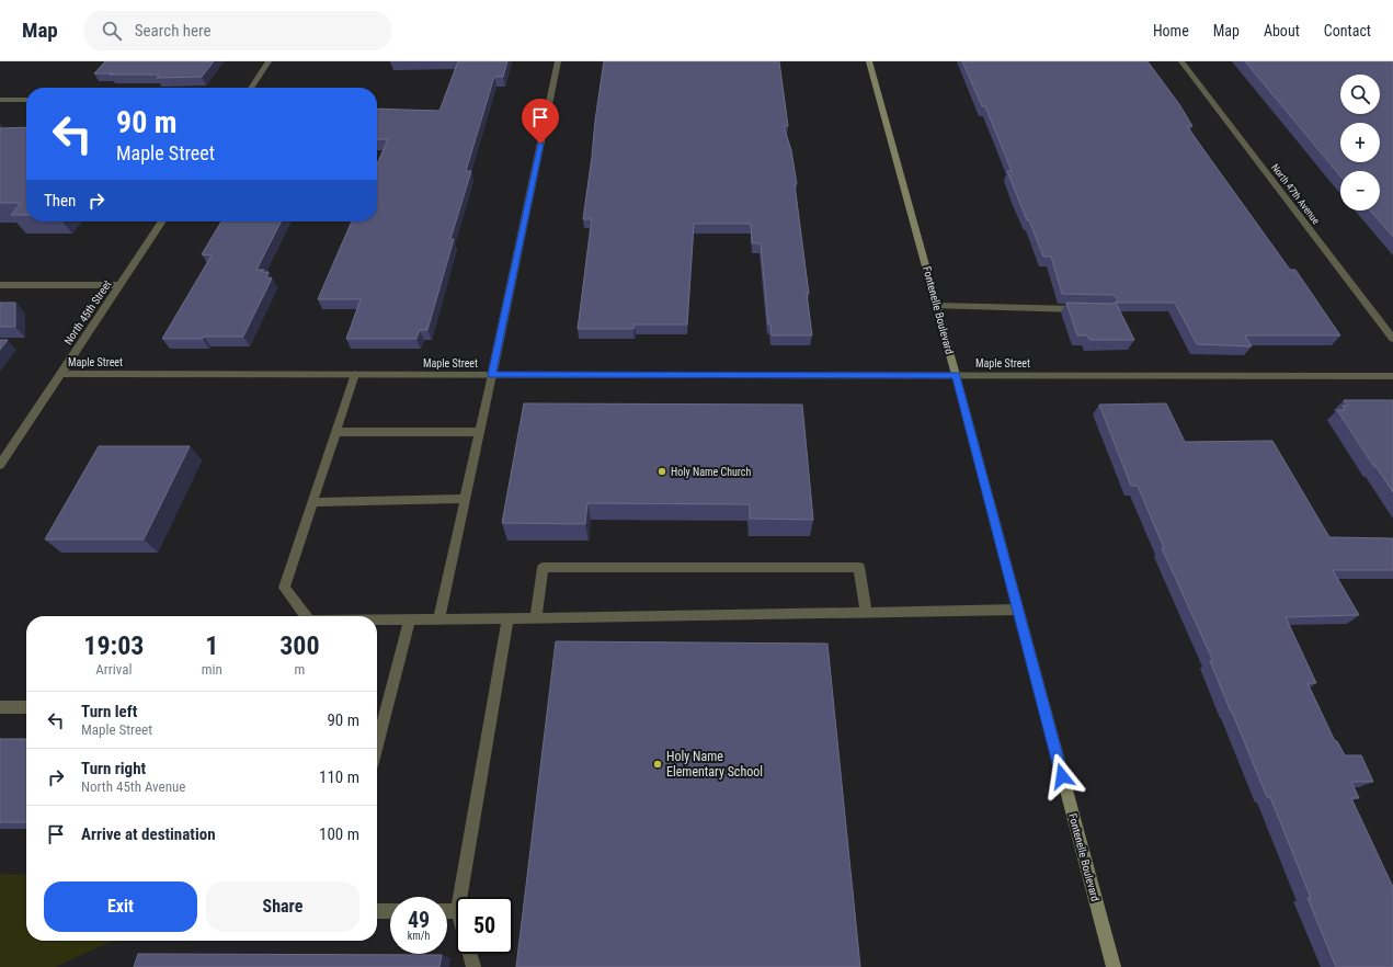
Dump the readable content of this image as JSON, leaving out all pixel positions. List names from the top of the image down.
{
  "streets": {
    "main road": ["Fontenelle Boulevard"],
    "street": ["North 47th Avenue", "North 45th Street", "Maple Street"]
  },
  "crossings": [
    ["Fontenelle Boulevard", "Maple Street"],
    ["North 45th Street", "Maple Street"]
  ],
  "places": ["Holy Name Church", "Holy Name Elementary School"],
  "page": {
    "header": "Map",
    "search": "Search here",
    "nav": [
      "Home",
      "Map",
      "About",
      "Contact"
    ],
    "map_buttons": ["+", "−"],
    "turn": ["90 m", "Maple Street"],
    "then": "Then",
    "eta": [
      "19:03",
      "Arrival",
      "1",
      "min",
      "300",
      "m"
    ],
    "list": [
      {
        "name": "Turn left",
        "note": "Maple Street",
        "value": "90 m"
      },
      {
        "name": "Turn right",
        "note": "North 45th Avenue",
        "value": "110 m"
      },
      {
        "name": "Arrive at destination",
        "value": "100 m"
      }
    ],
    "buttons": ["Exit", "Share"],
    "speed": "49 km/h",
    "limit": "50"
  }
}
